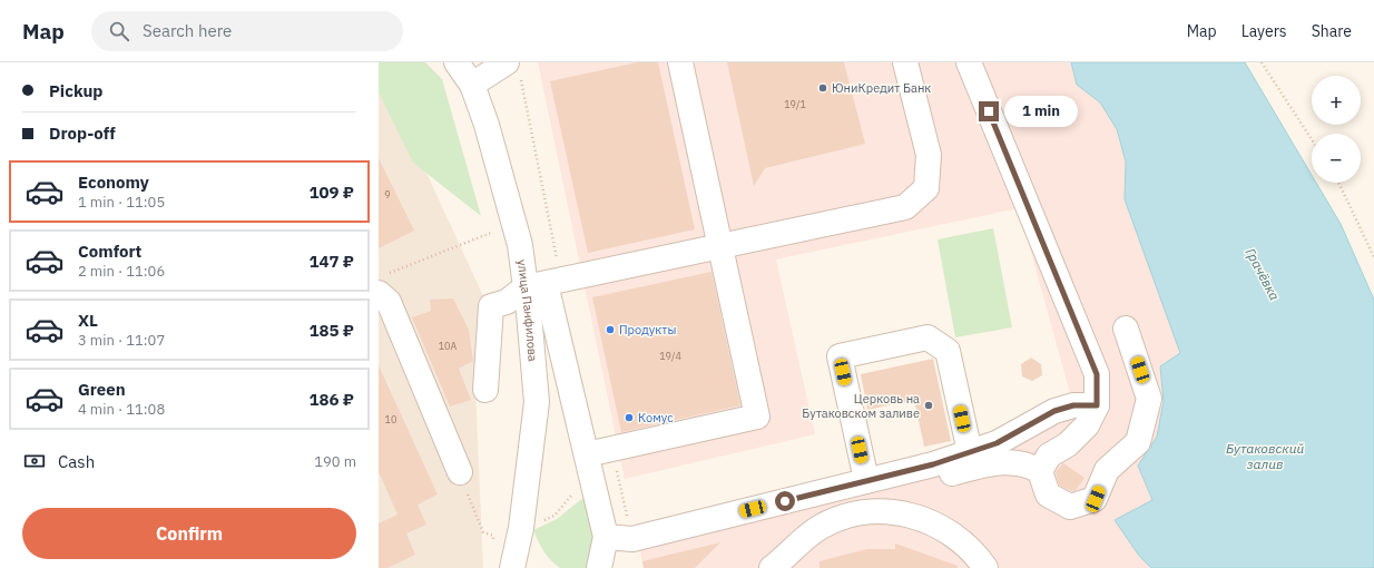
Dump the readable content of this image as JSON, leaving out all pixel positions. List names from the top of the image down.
{
  "streets": {
    "street": ["улица Панфилова"]
  },
  "water": ["Грачёвка", "Бутаковский залив"],
  "places": [
    "ЮниКредит Банк",
    "Продукты",
    "Церковь на Бутаковском заливе",
    "Комус"
  ],
  "house_numbers": [
    "19/1",
    "9",
    "10А",
    "19/4",
    "10"
  ],
  "page": {
    "header": "Map",
    "search": "Search here",
    "nav": ["Map", "Layers", "Share"],
    "banner": ["Pickup", "Drop-off"],
    "map_buttons": ["+", "−"],
    "bubble": "1 min",
    "list": [
      {
        "name": "Economy",
        "note": "1 min · 11:05",
        "value": "109 ₽"
      },
      {
        "name": "Comfort",
        "note": "2 min · 11:06",
        "value": "147 ₽"
      },
      {
        "name": "XL",
        "note": "3 min · 11:07",
        "value": "185 ₽"
      },
      {
        "name": "Green",
        "note": "4 min · 11:08",
        "value": "186 ₽"
      }
    ],
    "pay": ["Cash", "190 m"],
    "buttons": "Confirm"
  }
}
